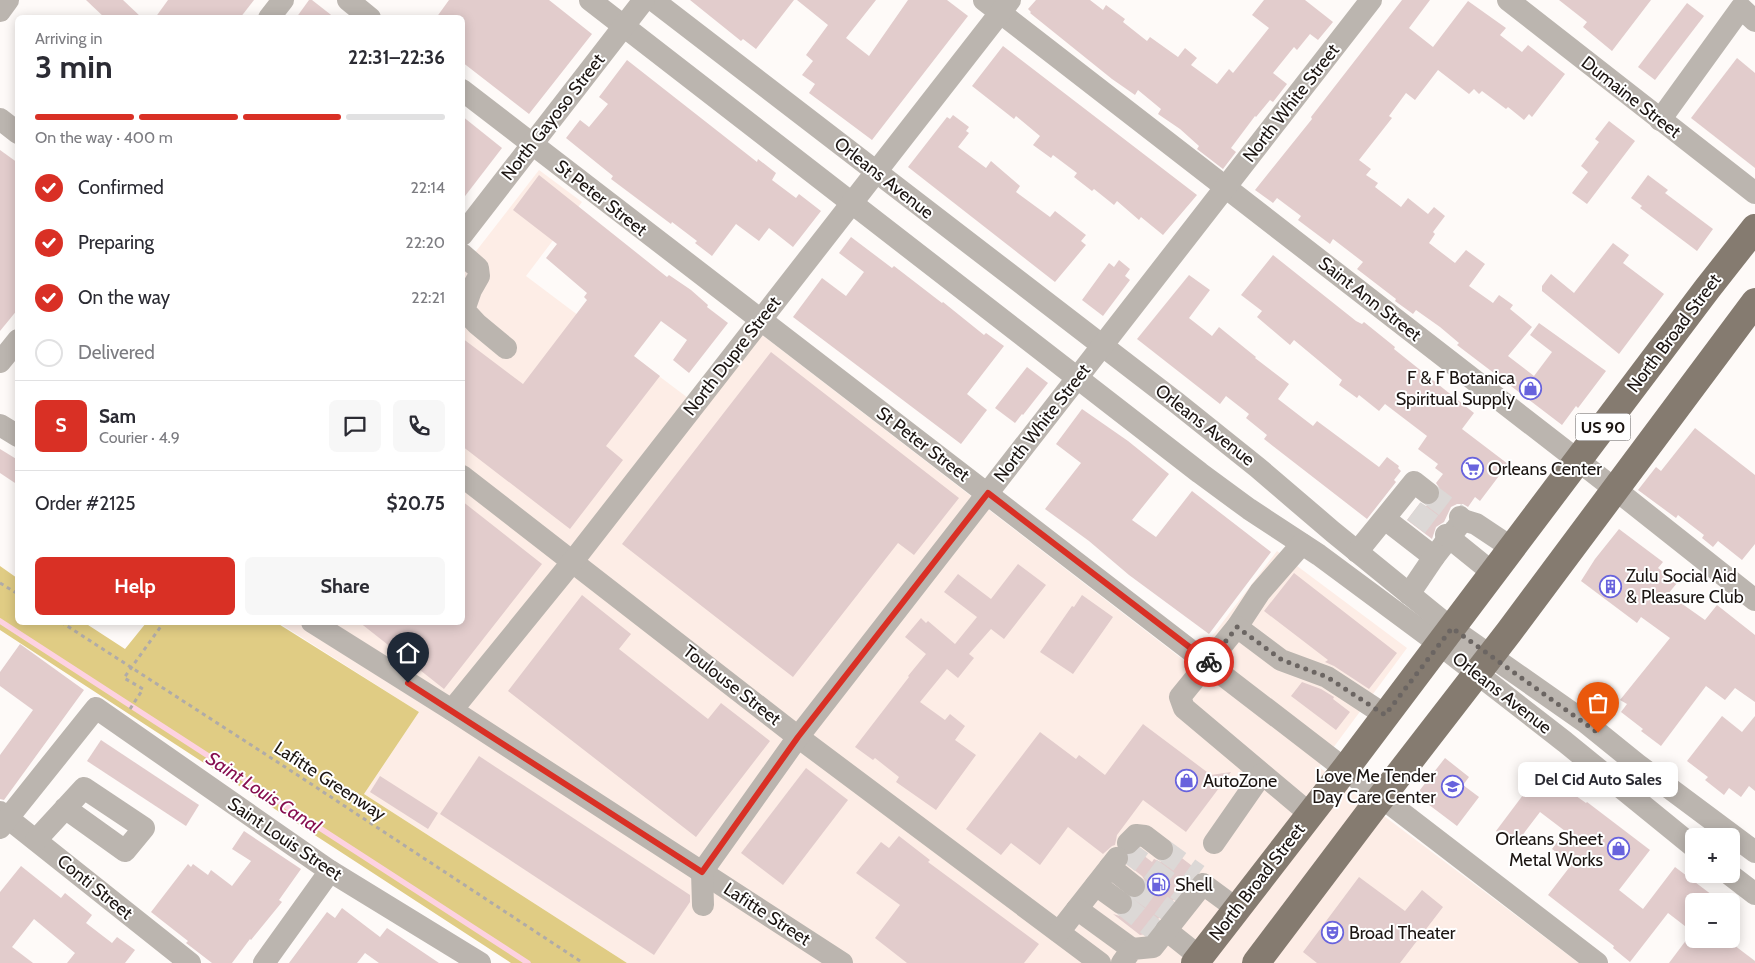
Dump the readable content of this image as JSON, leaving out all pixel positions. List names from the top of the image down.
{
  "streets": {
    "main road": ["North Broad Street", "US 90"],
    "street": [
      "Dumaine Street",
      "North White Street",
      "North Gayoso Street",
      "Orleans Avenue",
      "St Peter Street",
      "Saint Ann Street",
      "North Dupre Street",
      "Toulouse Street",
      "Saint Louis Street",
      "Conti Street",
      "Lafitte Street"
    ],
    "path": ["Lafitte Greenway"]
  },
  "crossings": [
    ["North White Street", "Orleans Avenue"],
    ["North White Street", "St Peter Street"],
    ["North White Street", "Saint Ann Street"],
    ["North White Street", "Toulouse Street"],
    ["North White Street", "Lafitte Street"],
    ["North Gayoso Street", "Orleans Avenue"],
    ["North Gayoso Street", "St Peter Street"],
    ["Orleans Avenue", "North Broad Street"],
    ["Orleans Avenue", "North Dupre Street"],
    ["Orleans Avenue", "US 90"],
    ["St Peter Street", "North Broad Street"],
    ["St Peter Street", "North Dupre Street"],
    ["St Peter Street", "US 90"],
    ["Saint Ann Street", "North Broad Street"],
    ["Saint Ann Street", "North Dupre Street"],
    ["Saint Ann Street", "US 90"],
    ["North Dupre Street", "Toulouse Street"],
    ["North Dupre Street", "Lafitte Street"],
    ["Saint Louis Street", "Conti Street"]
  ],
  "water": ["Saint Louis Canal"],
  "places": {
    "shop": ["F & F Botanica Spiritual Supply", "AutoZone", "Orleans Sheet Metal Works"],
    "supermarket": ["Orleans Center"],
    "building": ["Zulu Social Aid & Pleasure Club"],
    "other": ["Del Cid Auto Sales"],
    "school or university": ["Love Me Tender Day Care Center"],
    "fuel station": ["Shell"],
    "theatre": ["Broad Theater"]
  },
  "page": {
    "heading": ["3 min", "Arriving in", "22:31–22:36"],
    "panel": [
      "Sam",
      "Courier · 4.9",
      "Order #2125",
      "$20.75"
    ],
    "bar": "On the way · 400 m",
    "list": [
      ["Confirmed", "22:14"],
      ["Preparing", "22:20"],
      ["On the way", "22:21"],
      "Delivered"
    ],
    "round": "S",
    "buttons": ["Help", "Share"],
    "bubble": "Del Cid Auto Sales",
    "map_buttons": ["+", "−"]
  }
}
